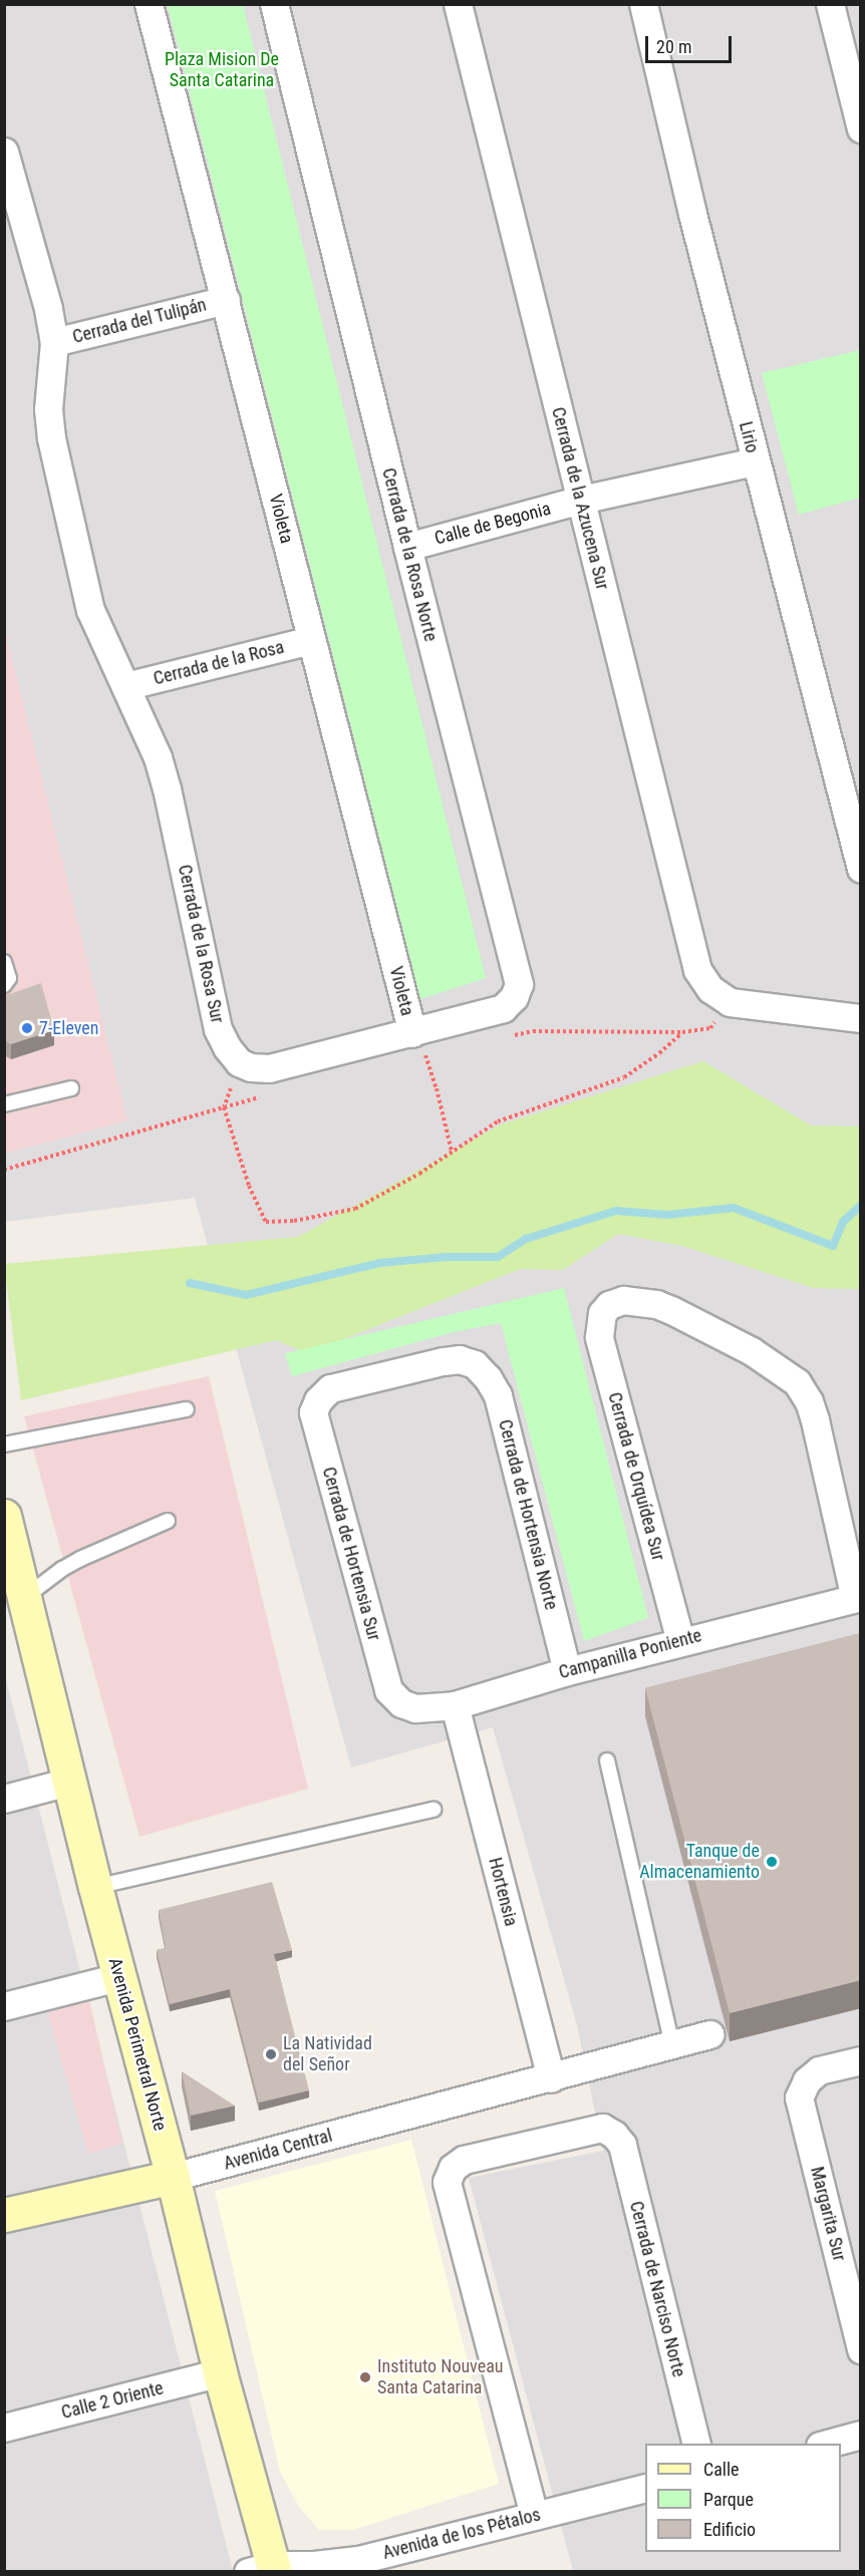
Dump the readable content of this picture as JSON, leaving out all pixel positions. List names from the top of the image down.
{
  "streets": {
    "street": [
      "Cerrada del Tulipán",
      "Lirio",
      "Cerrada de la Azucena Sur",
      "Violeta",
      "Calle de Begonia",
      "Cerrada de la Rosa Norte",
      "Cerrada de la Rosa",
      "Cerrada de la Rosa Sur",
      "Cerrada de Orquídea Sur",
      "Cerrada de Hortensia Norte",
      "Cerrada de Hortensia Sur",
      "Campanilla Poniente",
      "Hortensia",
      "Avenida Perimetral Norte",
      "Avenida Central",
      "Margarita Sur",
      "Cerrada de Narciso Norte",
      "Calle 2 Oriente",
      "Avenida de los Pétalos"
    ]
  },
  "crossings": [
    ["Cerrada del Tulipán", "Violeta"],
    ["Cerrada del Tulipán", "Cerrada de la Rosa Sur"],
    ["Lirio", "Calle de Begonia"],
    ["Cerrada de la Azucena Sur", "Calle de Begonia"],
    ["Violeta", "Cerrada de la Rosa Norte"],
    ["Violeta", "Cerrada de la Rosa"],
    ["Calle de Begonia", "Cerrada de la Rosa Norte"],
    ["Cerrada de la Rosa", "Cerrada de la Rosa Sur"],
    ["Cerrada de Orquídea Sur", "Campanilla Poniente"],
    ["Cerrada de Hortensia Norte", "Cerrada de Hortensia Sur"],
    ["Cerrada de Hortensia Norte", "Campanilla Poniente"],
    ["Cerrada de Hortensia Sur", "Campanilla Poniente"],
    ["Campanilla Poniente", "Hortensia"],
    ["Hortensia", "Avenida Central"],
    ["Avenida Perimetral Norte", "Avenida Central"],
    ["Avenida Perimetral Norte", "Calle 2 Oriente"],
    ["Avenida Perimetral Norte", "Avenida de los Pétalos"],
    ["Cerrada de Narciso Norte", "Avenida de los Pétalos"]
  ],
  "parks": ["Plaza Mision De Santa Catarina"],
  "places": [
    "7-Eleven",
    "Tanque de Almacenamiento",
    "La Natividad del Señor",
    "Instituto Nouveau Santa Catarina"
  ],
  "legend": ["Calle", "Parque", "Edificio"],
  "scale_bar": "20 m"
}
